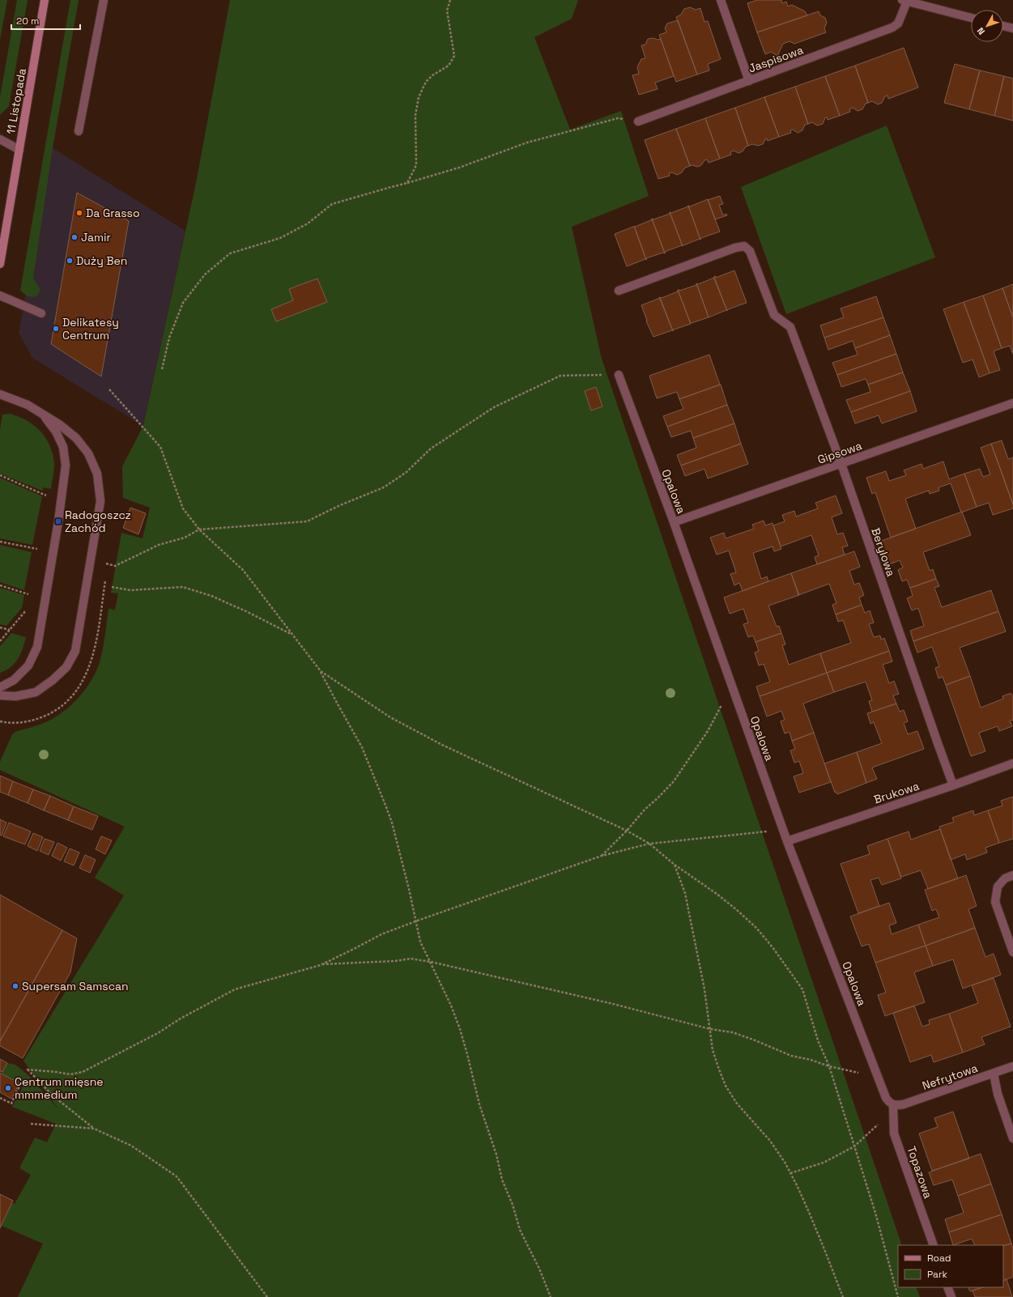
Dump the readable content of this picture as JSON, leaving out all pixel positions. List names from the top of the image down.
{
  "streets": {
    "street": [
      "Jaspisowa",
      "11 Listopada",
      "Gipsowa",
      "Opalowa",
      "Berylowa",
      "Brukowa",
      "Nefrytowa",
      "Topazowa"
    ]
  },
  "crossings": [
    ["Gipsowa", "Opalowa"],
    ["Gipsowa", "Berylowa"],
    ["Opalowa", "Brukowa"],
    ["Opalowa", "Nefrytowa"],
    ["Opalowa", "Topazowa"],
    ["Berylowa", "Brukowa"],
    ["Nefrytowa", "Topazowa"]
  ],
  "places": {
    "other": [
      "Da Grasso",
      "Jamir",
      "Duży Ben",
      "Delikatesy Centrum",
      "Supersam Samscan",
      "Centrum mięsne mmmedium"
    ],
    "transit": ["Radogoszcz Zachód"]
  },
  "legend": ["Road", "Park"],
  "scale_bar": "20 m",
  "north": "bottom left"
}
